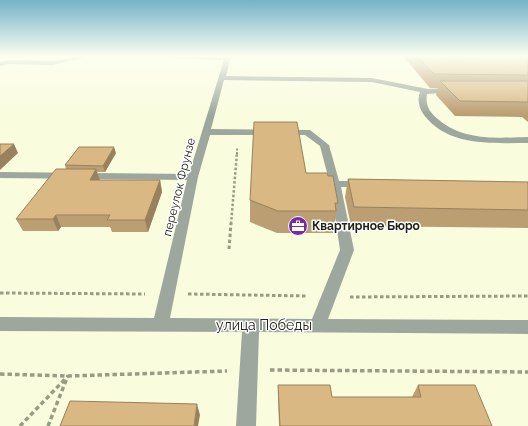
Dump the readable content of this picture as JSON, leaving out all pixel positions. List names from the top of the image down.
{
  "streets": {
    "street": ["переулок Фрунзе", "улица Победы"]
  },
  "crossings": [
    ["переулок Фрунзе", "улица Победы"]
  ],
  "places": {
    "office": ["Квартирное Бюро"]
  }
}
